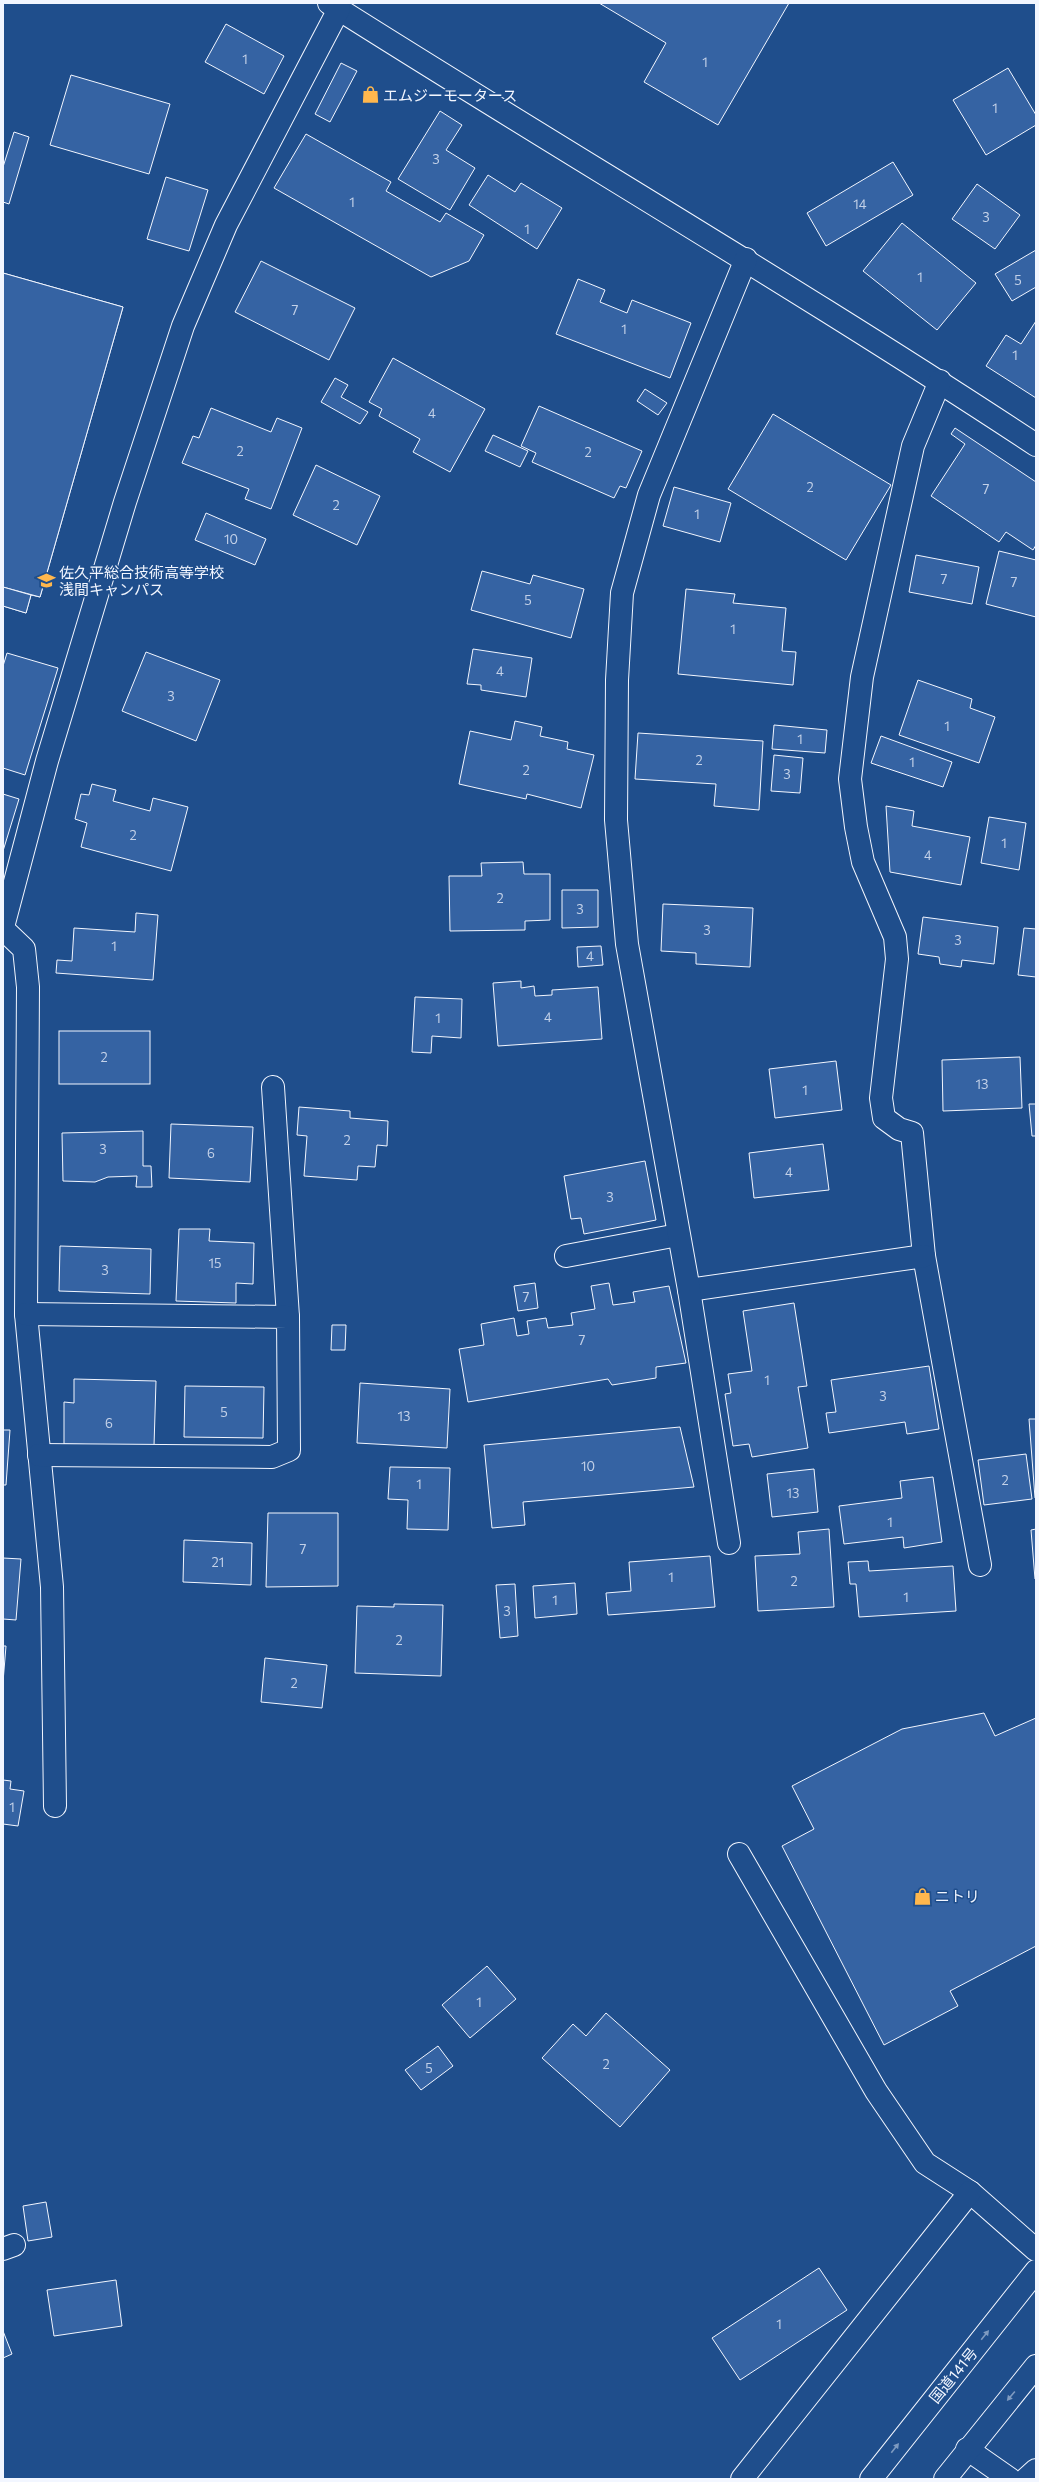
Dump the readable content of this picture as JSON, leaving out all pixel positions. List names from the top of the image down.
{
  "streets": {
    "main road": ["国道141号"]
  },
  "places": {
    "shop": ["エムジーモータース", "ニトリ"],
    "school or university": ["佐久平総合技術高等学校 浅間キャンパス"]
  },
  "house_numbers": [
    "1",
    "1",
    "1",
    "3",
    "1",
    "14",
    "3",
    "1",
    "1",
    "5",
    "7",
    "1",
    "1",
    "4",
    "2",
    "2",
    "2",
    "7",
    "2",
    "1",
    "10",
    "7",
    "7",
    "5",
    "1",
    "4",
    "3",
    "1",
    "1",
    "2",
    "1",
    "2",
    "3",
    "2",
    "1",
    "4",
    "2",
    "3",
    "3",
    "3",
    "1",
    "4",
    "4",
    "1",
    "2",
    "13",
    "1",
    "2",
    "3",
    "6",
    "4",
    "3",
    "15",
    "3",
    "7",
    "7",
    "1",
    "3",
    "5",
    "13",
    "6",
    "10",
    "2",
    "1",
    "13",
    "1",
    "7",
    "21",
    "1",
    "2",
    "1",
    "1",
    "3",
    "2",
    "2",
    "1",
    "1",
    "2",
    "5",
    "1"
  ]
}
